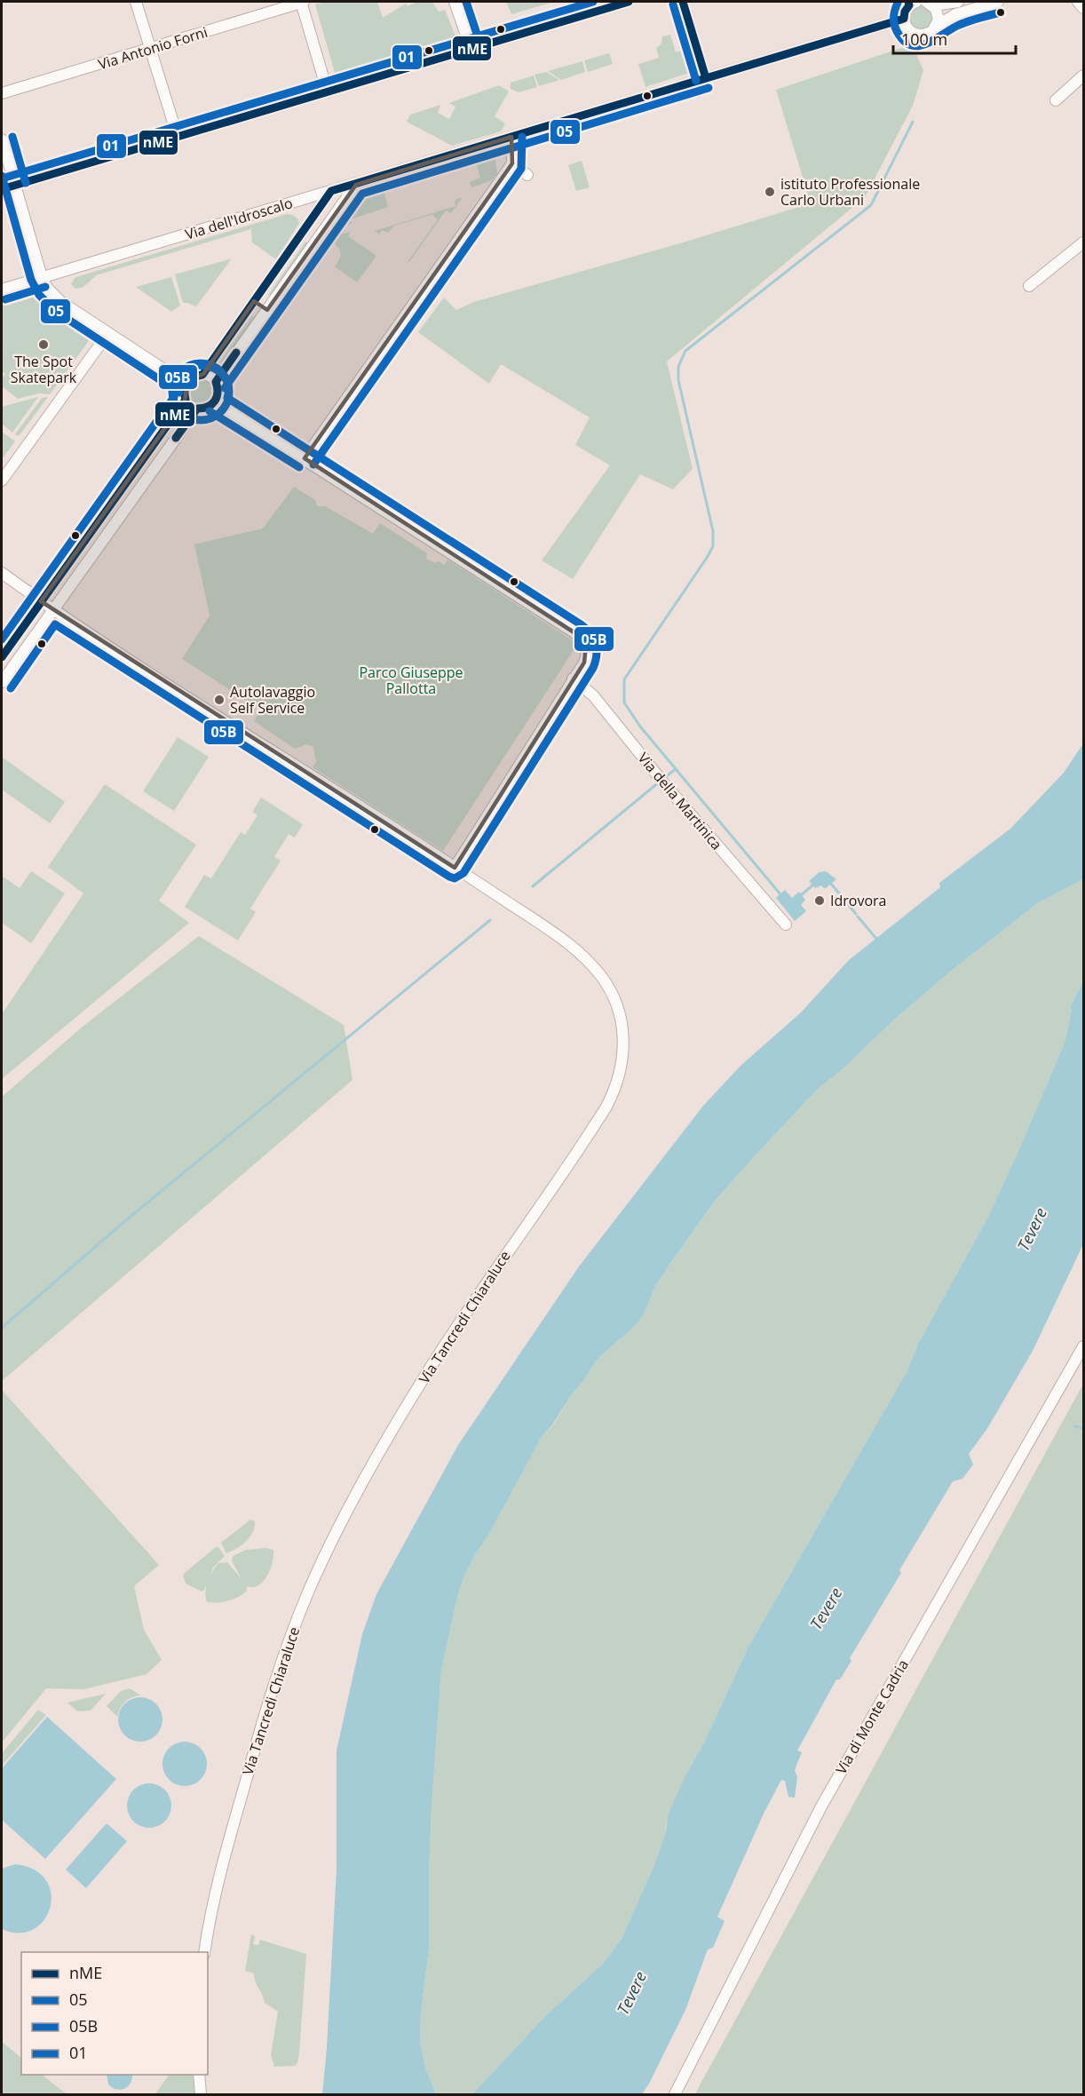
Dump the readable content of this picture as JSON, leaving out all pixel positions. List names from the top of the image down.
{
  "streets": {
    "street": [
      "Via Antonio Forni",
      "Via dell'Idroscalo",
      "Via della Martinica",
      "Via Tancredi Chiaraluce",
      "Via di Monte Cadria"
    ]
  },
  "water": ["Tevere"],
  "parks": ["Parco Giuseppe Pallotta"],
  "places": [
    "istituto Professionale Carlo Urbani",
    "The Spot Skatepark",
    "Autolavaggio Self Service",
    "Idrovora"
  ],
  "lines": [
    "transit line nME",
    "transit line 01",
    "transit line 05",
    "transit line 05B"
  ],
  "legend": [
    "nME",
    "05",
    "05B",
    "01"
  ],
  "scale_bar": "100 m"
}
